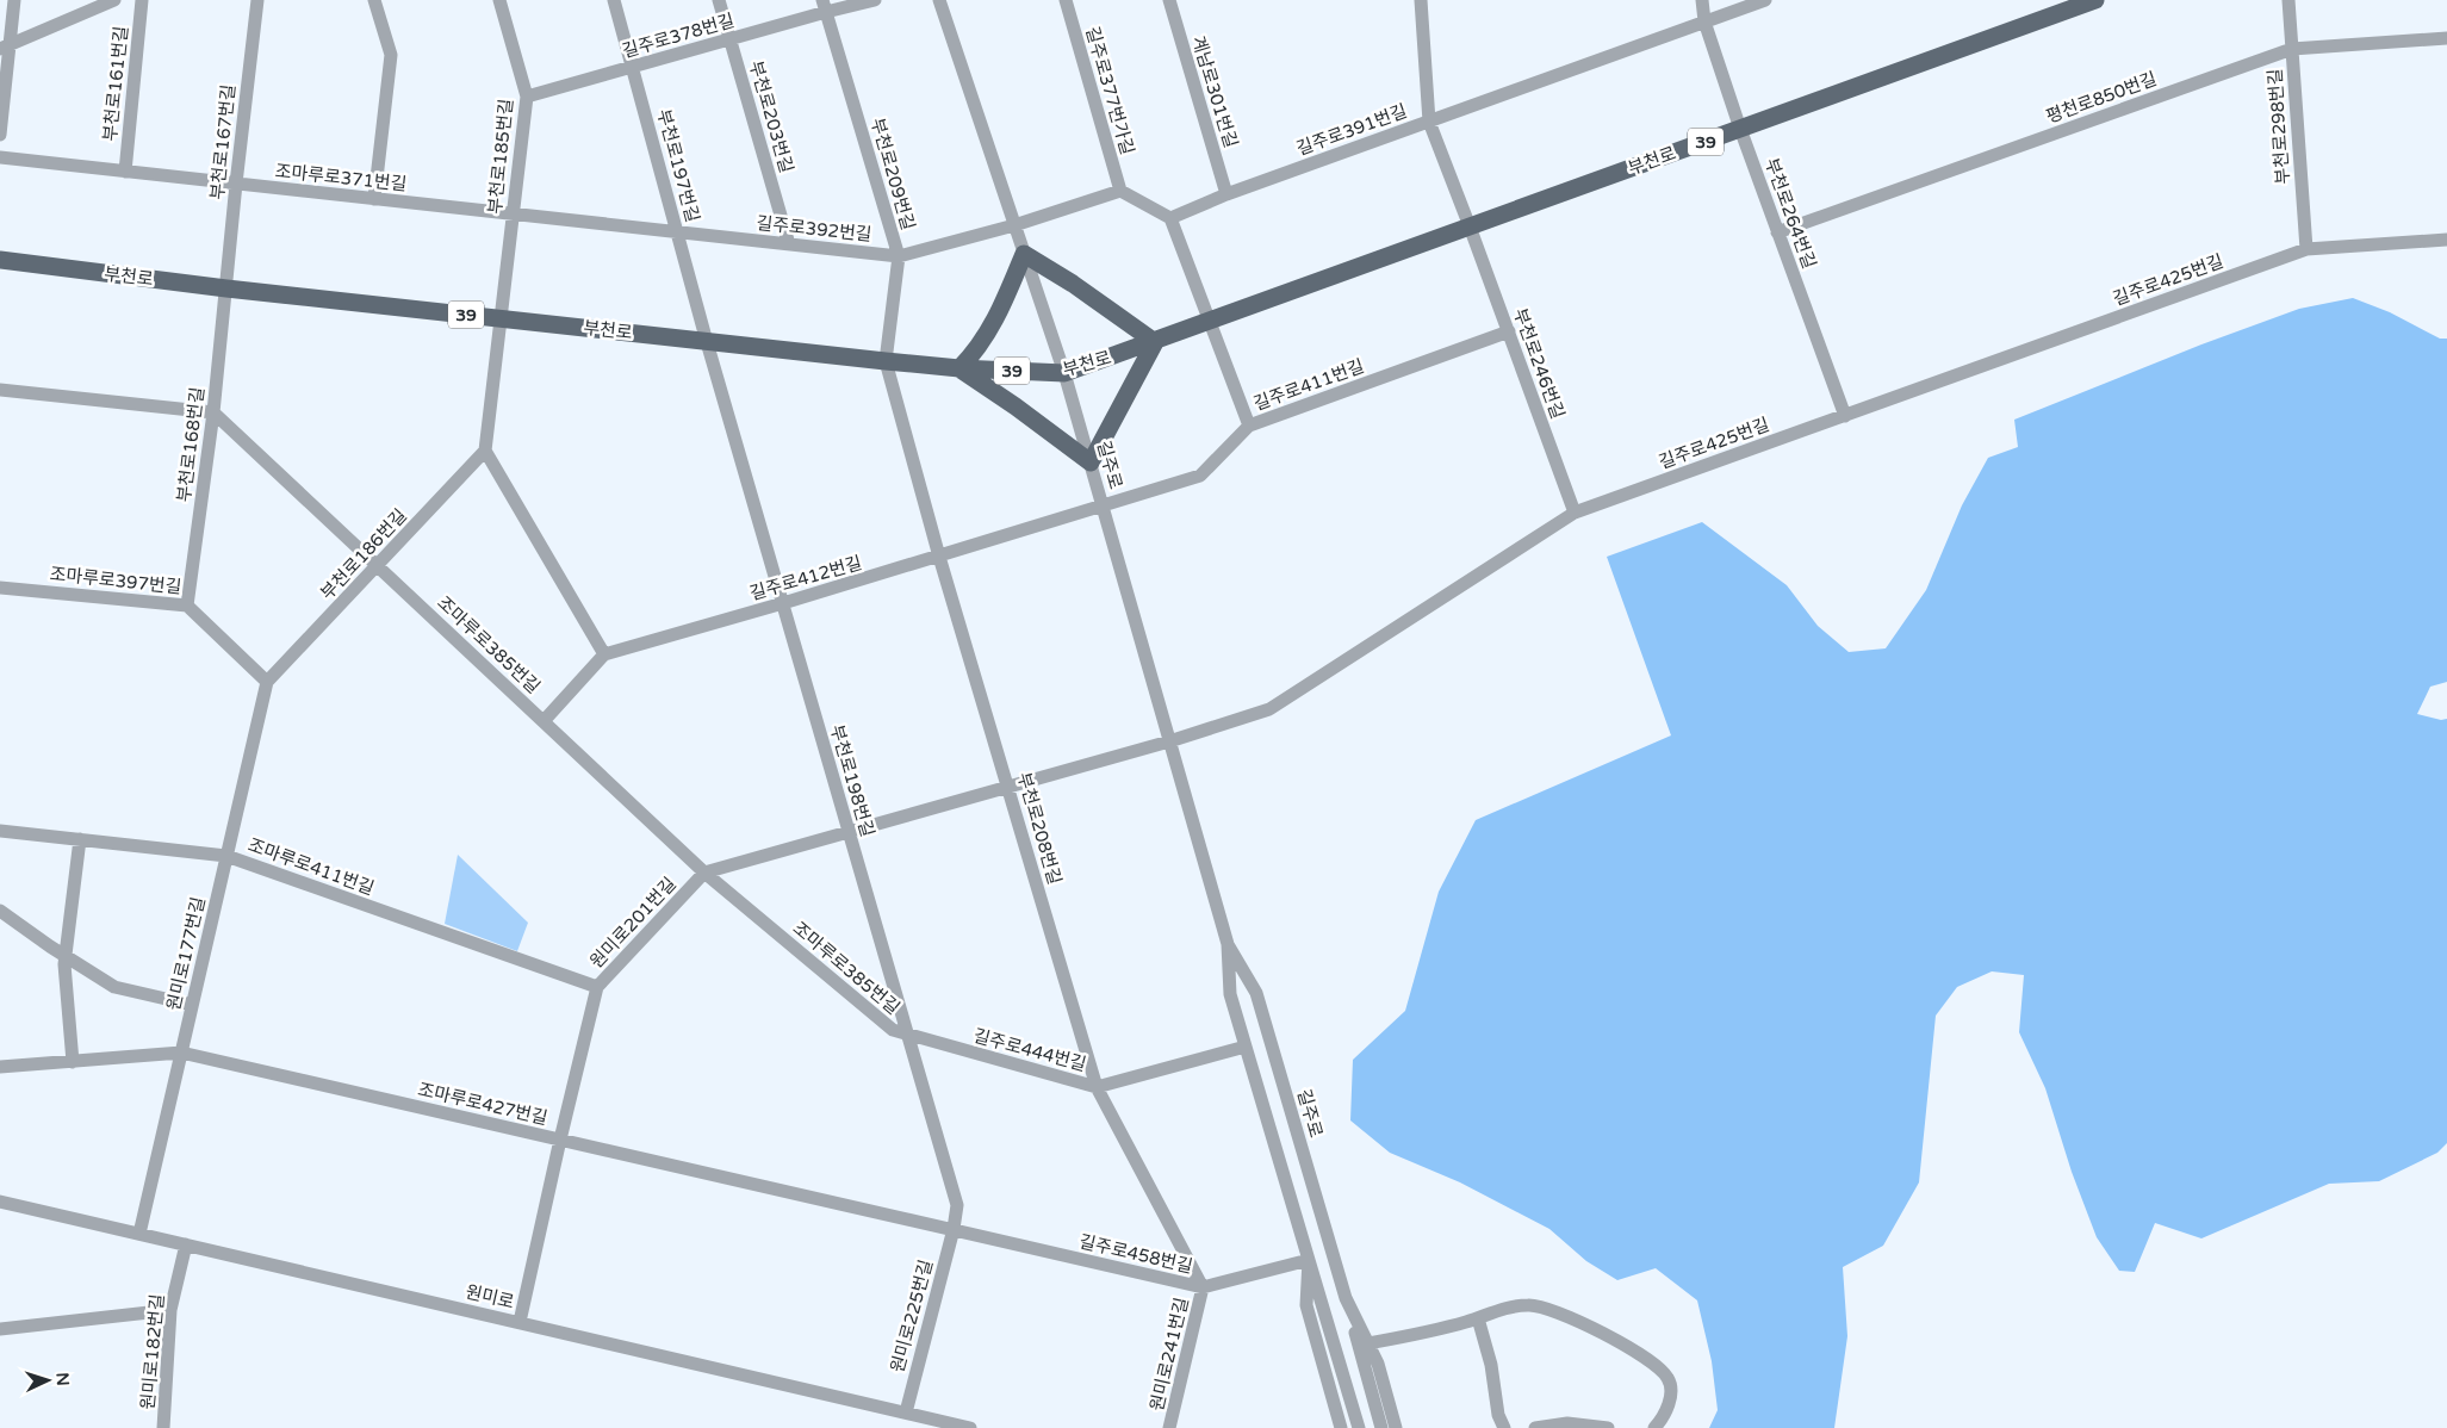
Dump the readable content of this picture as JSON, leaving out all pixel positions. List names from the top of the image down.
{
  "streets": {
    "main road": ["39", "부천로"],
    "street": [
      "길주로378번길",
      "부천로161번길",
      "길주로377번가길",
      "계남로301번길",
      "평천로850번길",
      "부천로203번길",
      "부천로298번길",
      "길주로391번길",
      "부천로167번길",
      "부천로185번길",
      "부천로197번길",
      "부천로209번길",
      "조마루로371번길",
      "부천로264번길",
      "길주로392번길",
      "길주로425번길",
      "부천로246번길",
      "길주로411번길",
      "부천로168번길",
      "길주로",
      "부천로186번길",
      "길주로412번길",
      "조마루로397번길",
      "조마루로385번길",
      "부천로198번길",
      "부천로208번길",
      "조마루로411번길",
      "원미로201번길",
      "원미로177번길",
      "길주로444번길",
      "조마루로427번길",
      "길주로458번길",
      "원미로",
      "원미로225번길",
      "원미로182번길",
      "원미로241번길"
    ]
  },
  "crossings": [
    ["길주로378번길", "부천로203번길"],
    ["길주로378번길", "부천로185번길"],
    ["길주로378번길", "부천로197번길"],
    ["길주로378번길", "부천로209번길"],
    ["부천로161번길", "조마루로371번길"],
    ["계남로301번길", "길주로391번길"],
    ["평천로850번길", "부천로298번길"],
    ["평천로850번길", "부천로264번길"],
    ["부천로203번길", "길주로392번길"],
    ["부천로298번길", "길주로425번길"],
    ["길주로391번길", "부천로264번길"],
    ["길주로391번길", "부천로246번길"],
    ["부천로167번길", "부천로"],
    ["부천로167번길", "조마루로371번길"],
    ["부천로167번길", "부천로168번길"],
    ["부천로185번길", "부천로"],
    ["부천로185번길", "조마루로371번길"],
    ["부천로", "부천로197번길"],
    ["부천로", "부천로209번길"],
    ["부천로", "부천로264번길"],
    ["부천로", "부천로246번길"],
    ["부천로", "부천로168번길"],
    ["부천로", "길주로"],
    ["부천로", "부천로198번길"],
    ["부천로", "부천로208번길"],
    ["부천로197번길", "조마루로371번길"],
    ["부천로197번길", "길주로392번길"],
    ["부천로197번길", "부천로198번길"],
    ["부천로209번길", "길주로392번길"],
    ["부천로209번길", "부천로208번길"],
    ["조마루로371번길", "길주로392번길"],
    ["부천로264번길", "길주로425번길"],
    ["길주로392번길", "길주로"],
    ["길주로425번길", "부천로246번길"],
    ["길주로425번길", "길주로"],
    ["길주로425번길", "부천로198번길"],
    ["길주로425번길", "부천로208번길"],
    ["부천로246번길", "길주로411번길"],
    ["길주로411번길", "길주로"],
    ["길주로411번길", "길주로412번길"],
    ["부천로168번길", "조마루로397번길"],
    ["부천로168번길", "조마루로385번길"],
    ["길주로", "길주로412번길"],
    ["길주로", "길주로444번길"],
    ["길주로", "길주로458번길"],
    ["부천로186번길", "조마루로397번길"],
    ["부천로186번길", "조마루로385번길"],
    ["부천로186번길", "원미로177번길"],
    ["길주로412번길", "부천로198번길"],
    ["길주로412번길", "부천로208번길"],
    ["조마루로397번길", "원미로177번길"],
    ["조마루로385번길", "부천로198번길"],
    ["조마루로385번길", "원미로201번길"],
    ["조마루로385번길", "길주로444번길"],
    ["부천로198번길", "길주로444번길"],
    ["부천로198번길", "조마루로427번길"],
    ["부천로198번길", "길주로458번길"],
    ["부천로198번길", "원미로225번길"],
    ["부천로208번길", "길주로444번길"],
    ["부천로208번길", "길주로458번길"],
    ["부천로208번길", "원미로241번길"],
    ["조마루로411번길", "원미로201번길"],
    ["조마루로411번길", "원미로177번길"],
    ["원미로201번길", "조마루로427번길"],
    ["원미로201번길", "원미로"],
    ["원미로177번길", "조마루로427번길"],
    ["원미로177번길", "원미로"],
    ["조마루로427번길", "길주로458번길"],
    ["조마루로427번길", "원미로225번길"],
    ["길주로458번길", "원미로225번길"],
    ["길주로458번길", "원미로241번길"],
    ["원미로", "원미로225번길"],
    ["원미로", "원미로182번길"]
  ],
  "north": "right"
}
